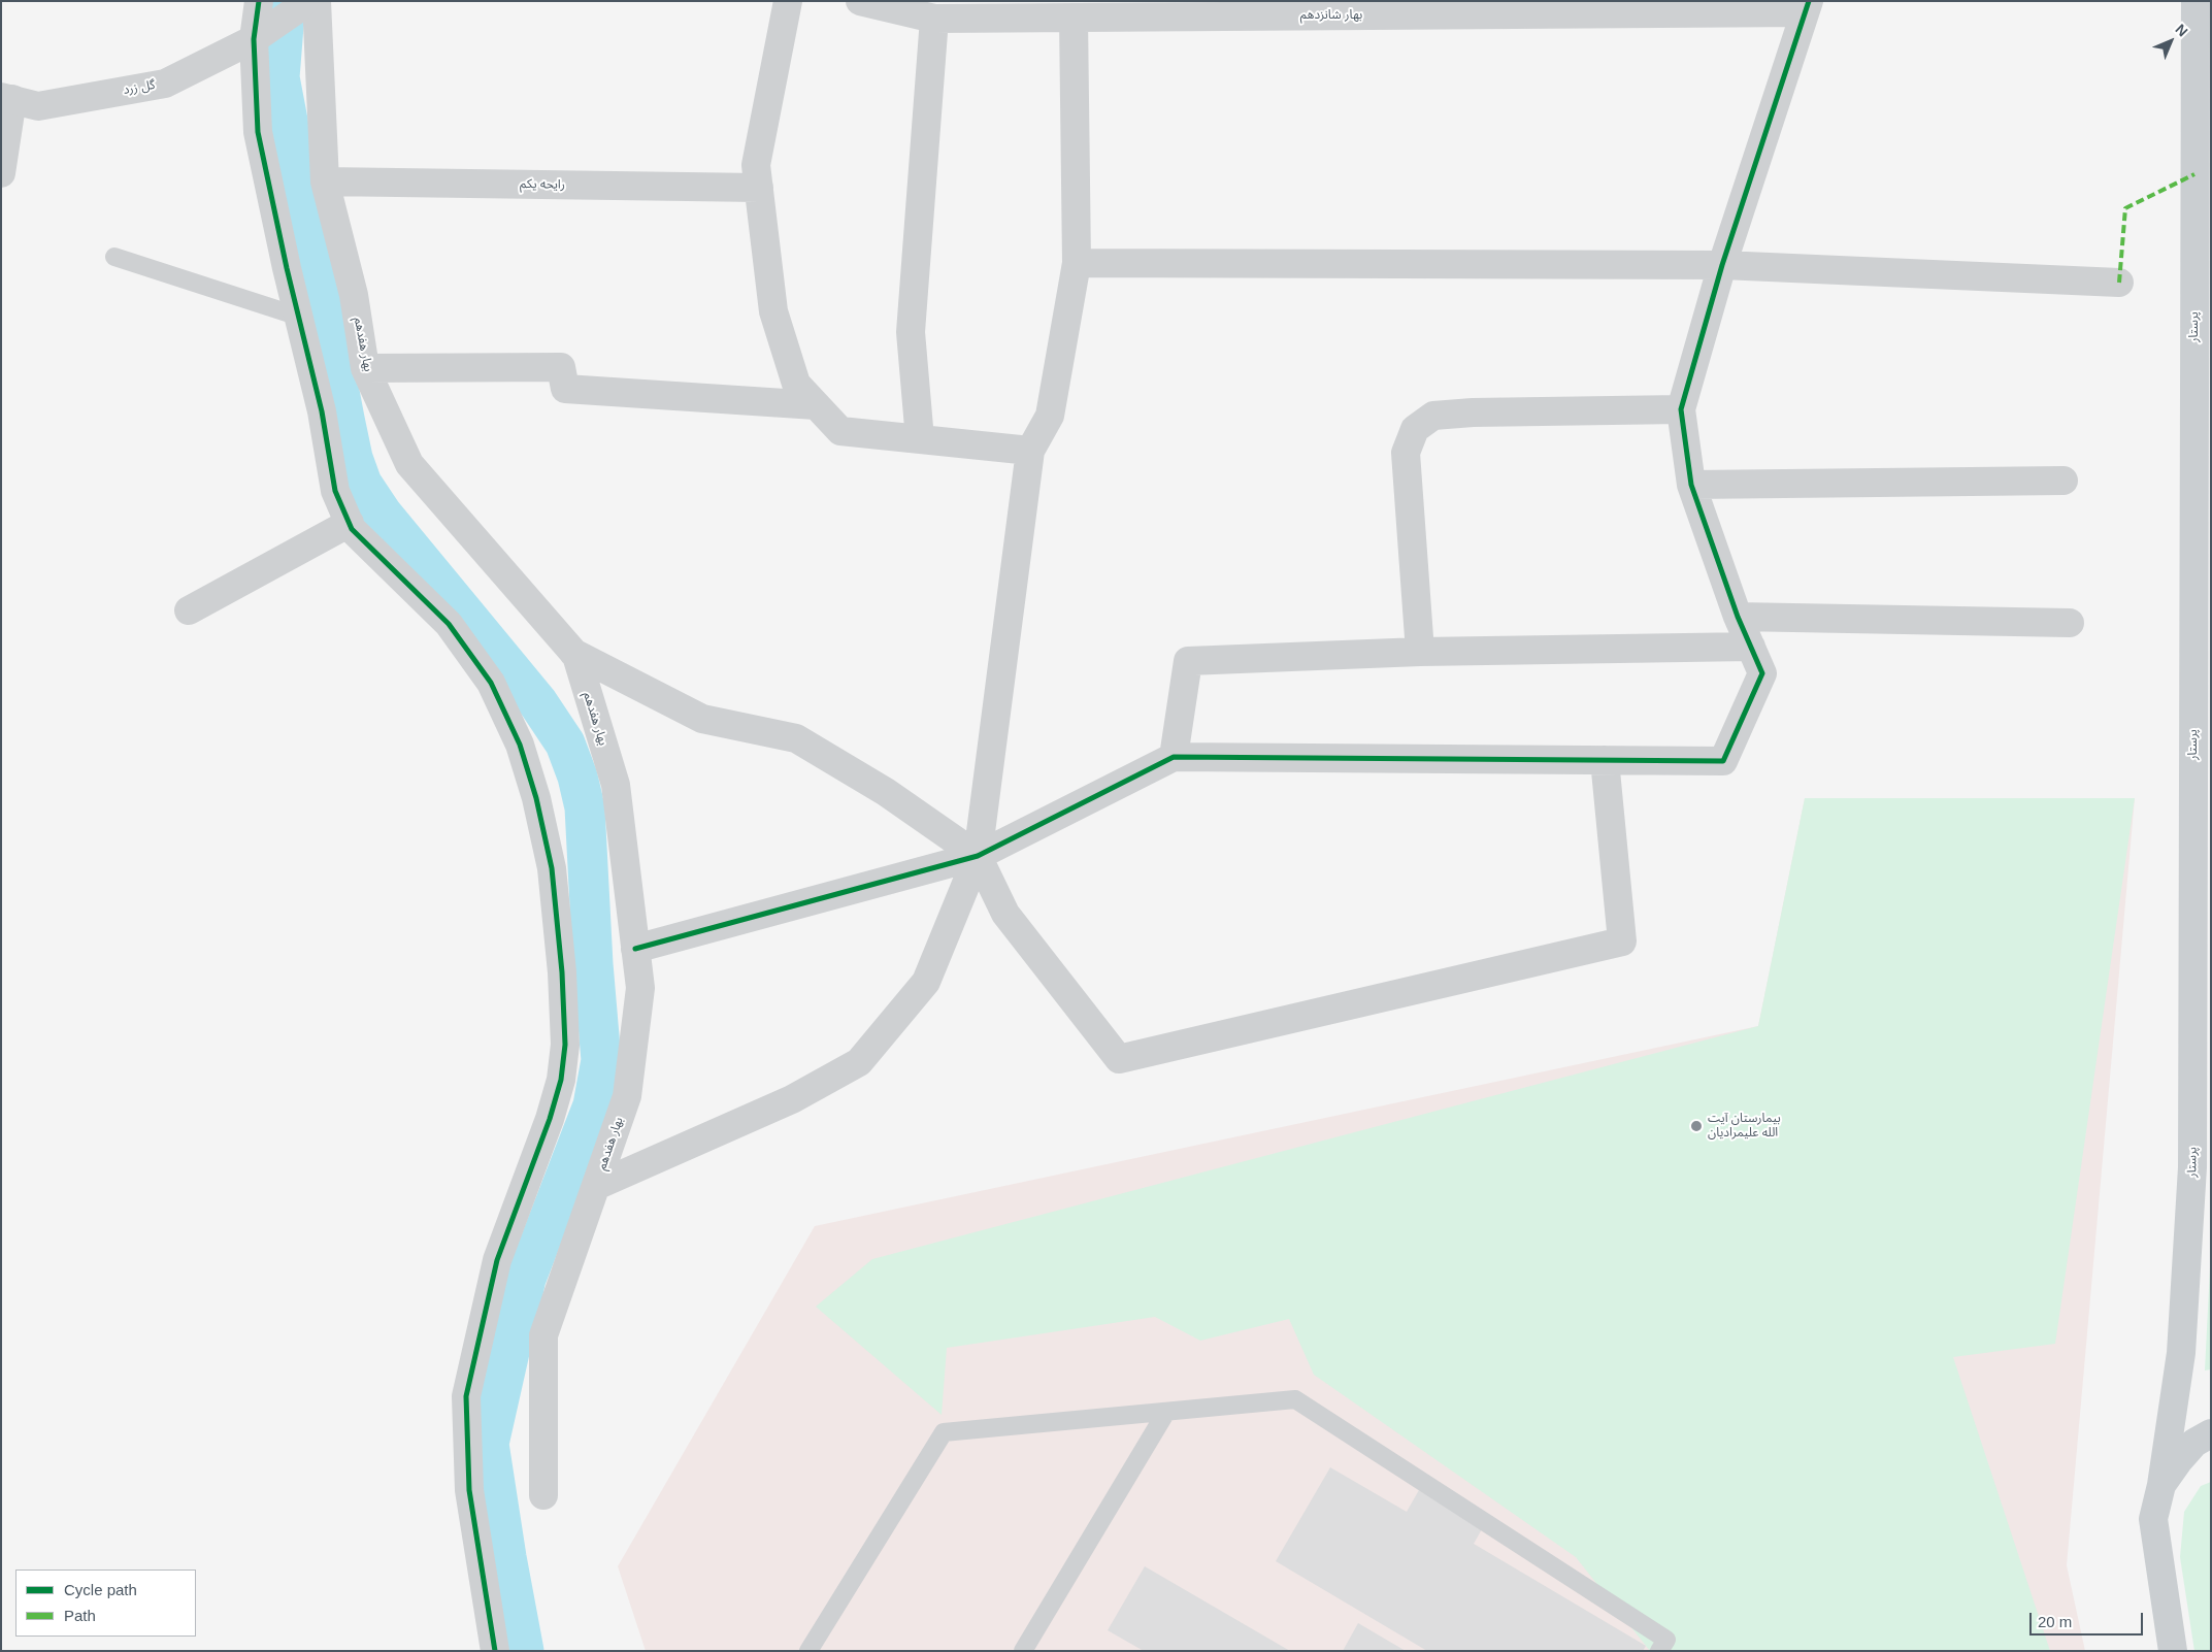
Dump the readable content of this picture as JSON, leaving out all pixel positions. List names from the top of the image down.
{
  "streets": {
    "main road": ["پرستار"],
    "street": [
      "بهار شانزدهم",
      "گل زرد",
      "رایحه یکم",
      "بهار هفدهم"
    ]
  },
  "crossings": [
    ["گل زرد", "بهار هفدهم"],
    ["رایحه یکم", "بهار هفدهم"]
  ],
  "places": ["بیمارستان آیت الله علیمرادیان"],
  "legend": ["Cycle path", "Path"],
  "scale_bar": "20 m",
  "north": "top right"
}
